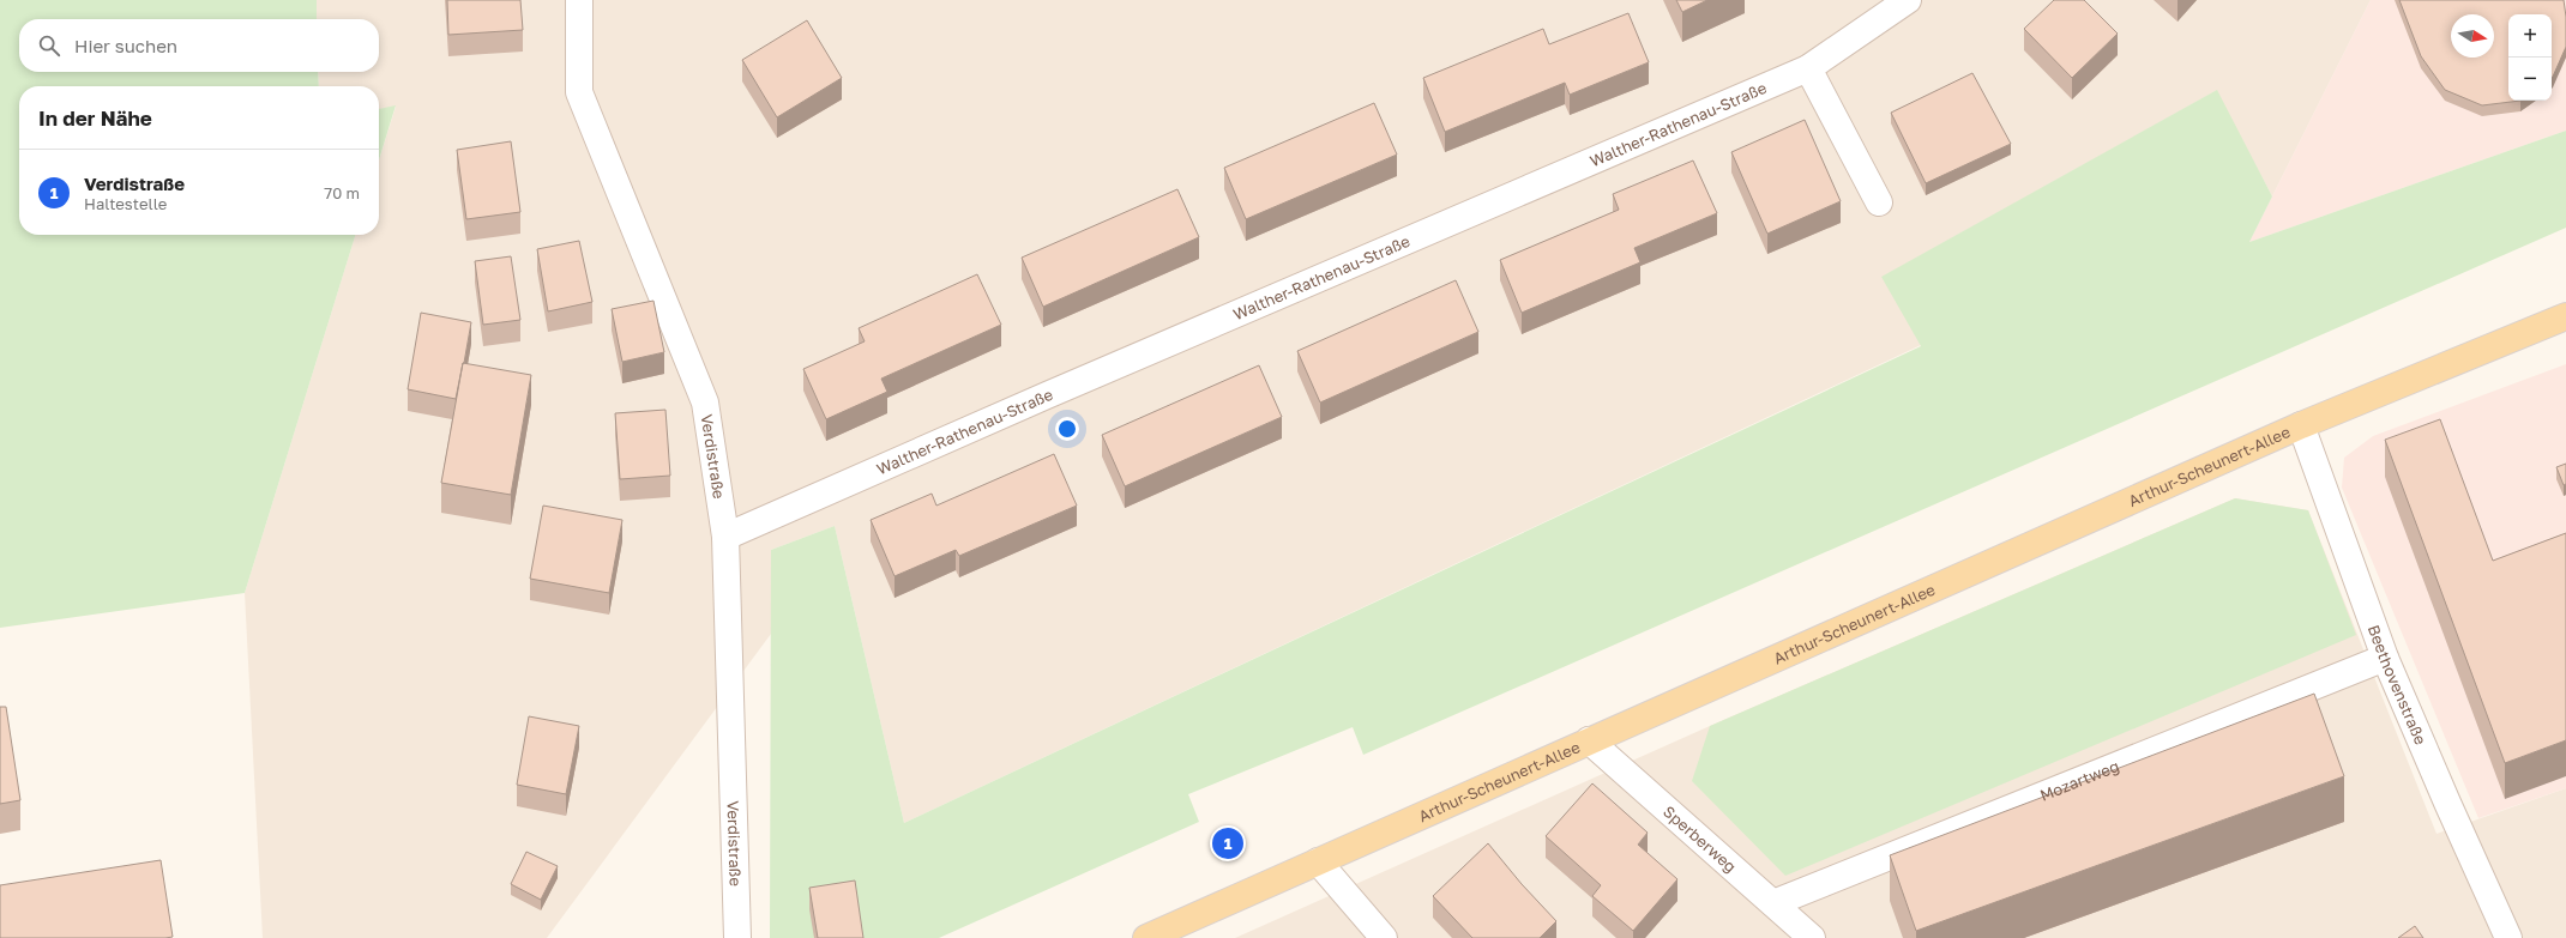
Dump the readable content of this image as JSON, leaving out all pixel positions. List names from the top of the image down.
{
  "streets": {
    "main road": ["Arthur-Scheunert-Allee"],
    "street": [
      "Walther-Rathenau-Straße",
      "Verdistraße",
      "Beethovenstraße",
      "Mozartweg",
      "Sperberweg"
    ]
  },
  "crossings": [
    ["Walther-Rathenau-Straße", "Verdistraße"],
    ["Arthur-Scheunert-Allee", "Beethovenstraße"],
    ["Arthur-Scheunert-Allee", "Sperberweg"],
    ["Beethovenstraße", "Mozartweg"],
    ["Mozartweg", "Sperberweg"]
  ],
  "north": "right",
  "page": {
    "map_buttons": ["+", "−"],
    "search": "Hier suchen",
    "heading": "In der Nähe",
    "list": [
      {
        "mark": "1",
        "name": "Verdistraße",
        "note": "Haltestelle",
        "value": "70 m"
      }
    ],
    "pins": "1"
  }
}
